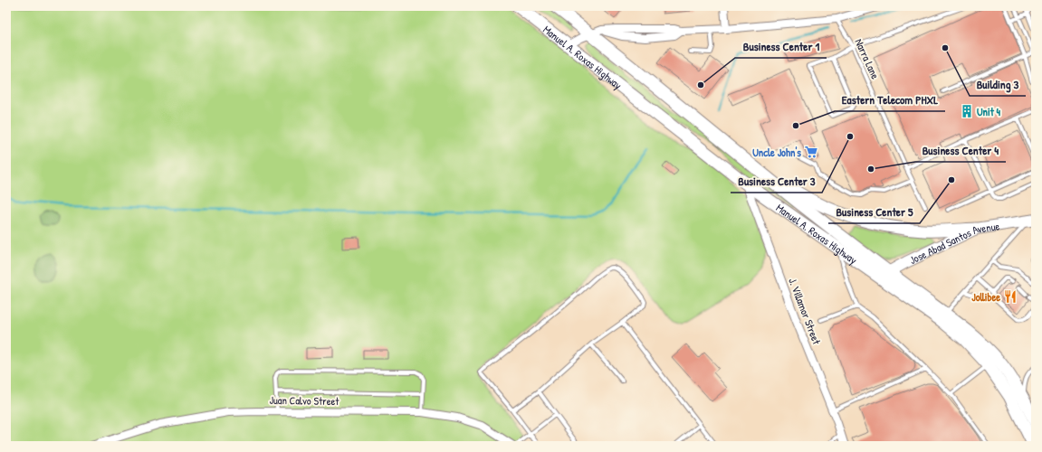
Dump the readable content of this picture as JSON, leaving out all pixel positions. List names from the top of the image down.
{
  "streets": {
    "main road": ["Manuel A. Roxas Highway", "Jose Abad Santos Avenue"],
    "street": ["J. Villamor Street", "Juan Calvo Street"],
    "lane": ["Narra Lane"]
  },
  "crossings": [
    ["Manuel A. Roxas Highway", "Jose Abad Santos Avenue"],
    ["Manuel A. Roxas Highway", "J. Villamor Street"]
  ],
  "places": {
    "other": [
      "Building 3",
      "Business Center 1",
      "Eastern Telecom PHXL",
      "Business Center 3",
      "Business Center 4",
      "Business Center 5"
    ],
    "building": ["Unit 4"],
    "supermarket": ["Uncle John's"],
    "restaurant": ["Jollibee"]
  }
}
